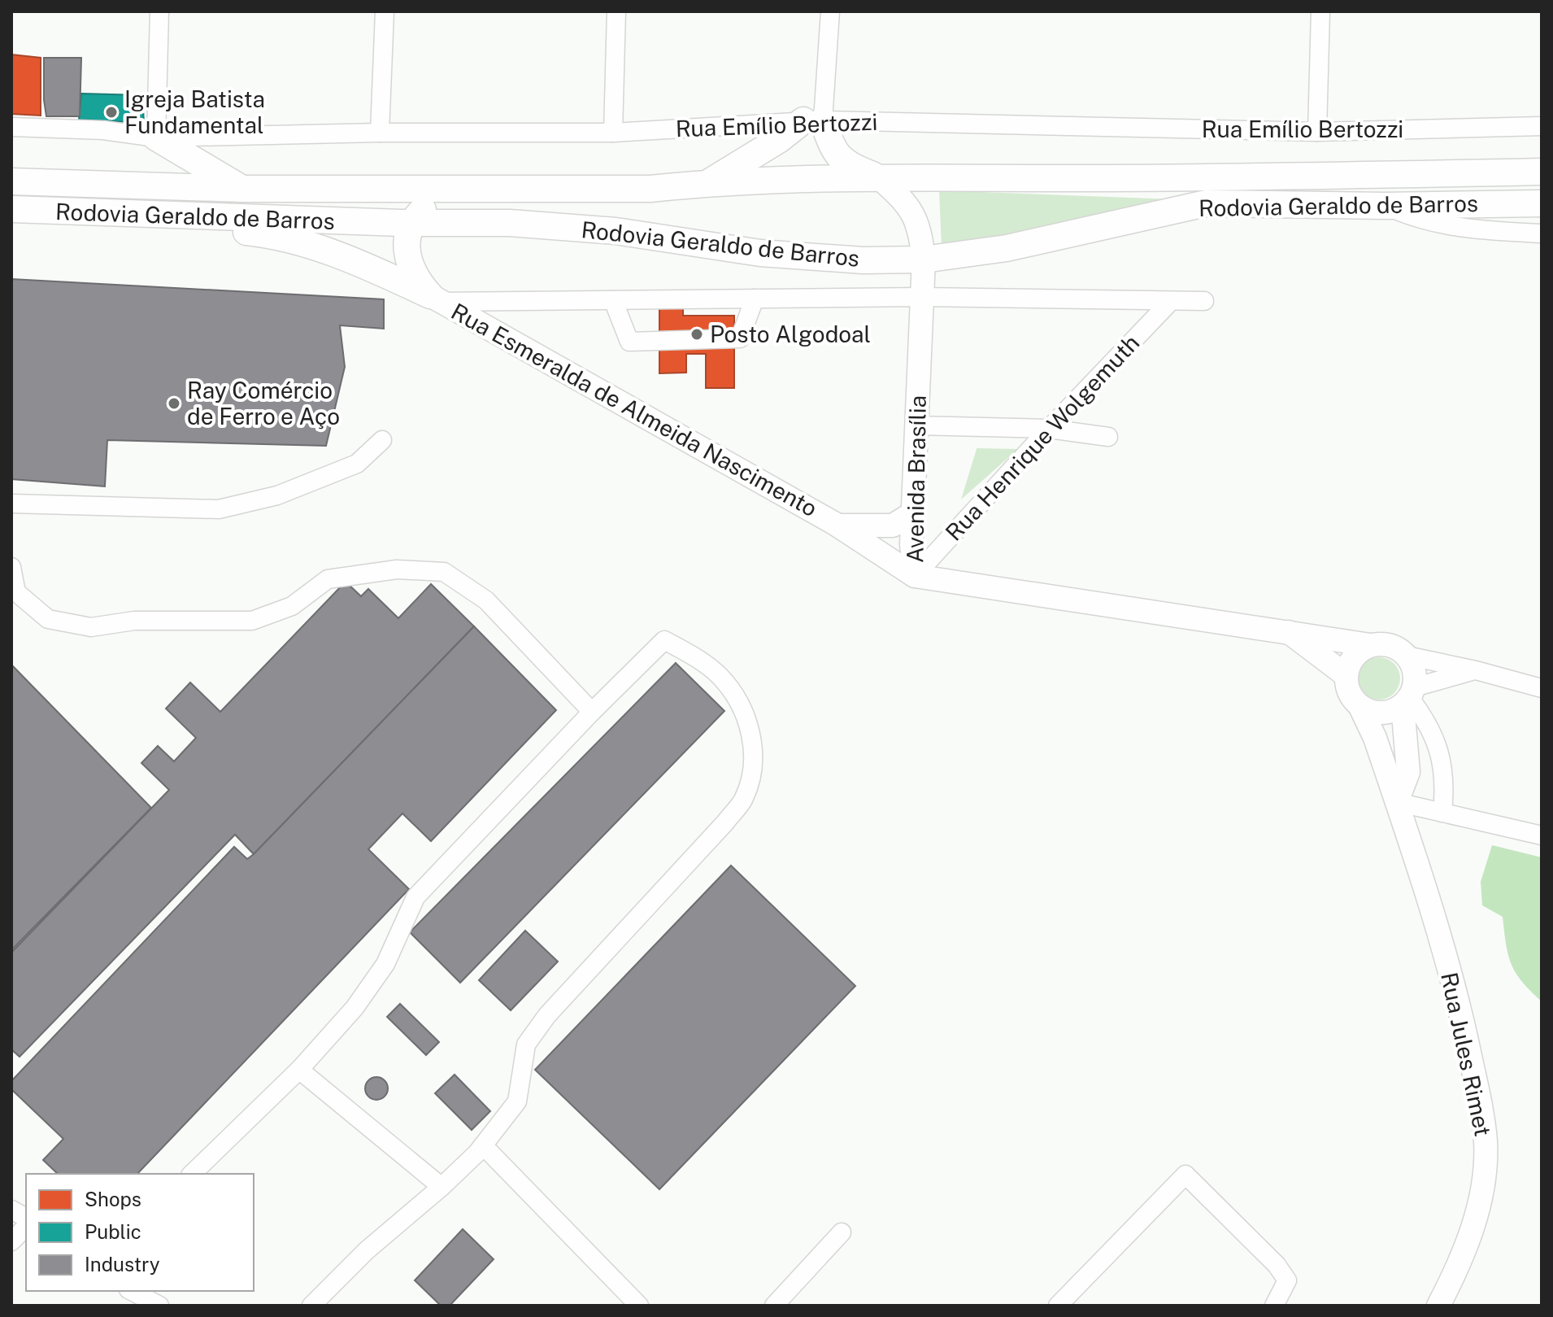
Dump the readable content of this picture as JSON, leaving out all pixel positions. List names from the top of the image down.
{
  "streets": {
    "highway": ["Rodovia Geraldo de Barros"],
    "main road": ["Rua Esmeralda de Almeida Nascimento", "Avenida Brasília", "Rua Jules Rimet"],
    "street": ["Rua Emílio Bertozzi", "Rua Henrique Wolgemuth"]
  },
  "crossings": [
    ["Rodovia Geraldo de Barros", "Avenida Brasília"],
    ["Rua Esmeralda de Almeida Nascimento", "Rua Henrique Wolgemuth"],
    ["Rua Esmeralda de Almeida Nascimento", "Avenida Brasília"],
    ["Rua Henrique Wolgemuth", "Avenida Brasília"],
    ["Avenida Brasília", "Rua Jules Rimet"]
  ],
  "places": ["Igreja Batista Fundamental", "Posto Algodoal", "Ray Comércio de Ferro e Aço"],
  "legend": ["Shops", "Public", "Industry"]
}
